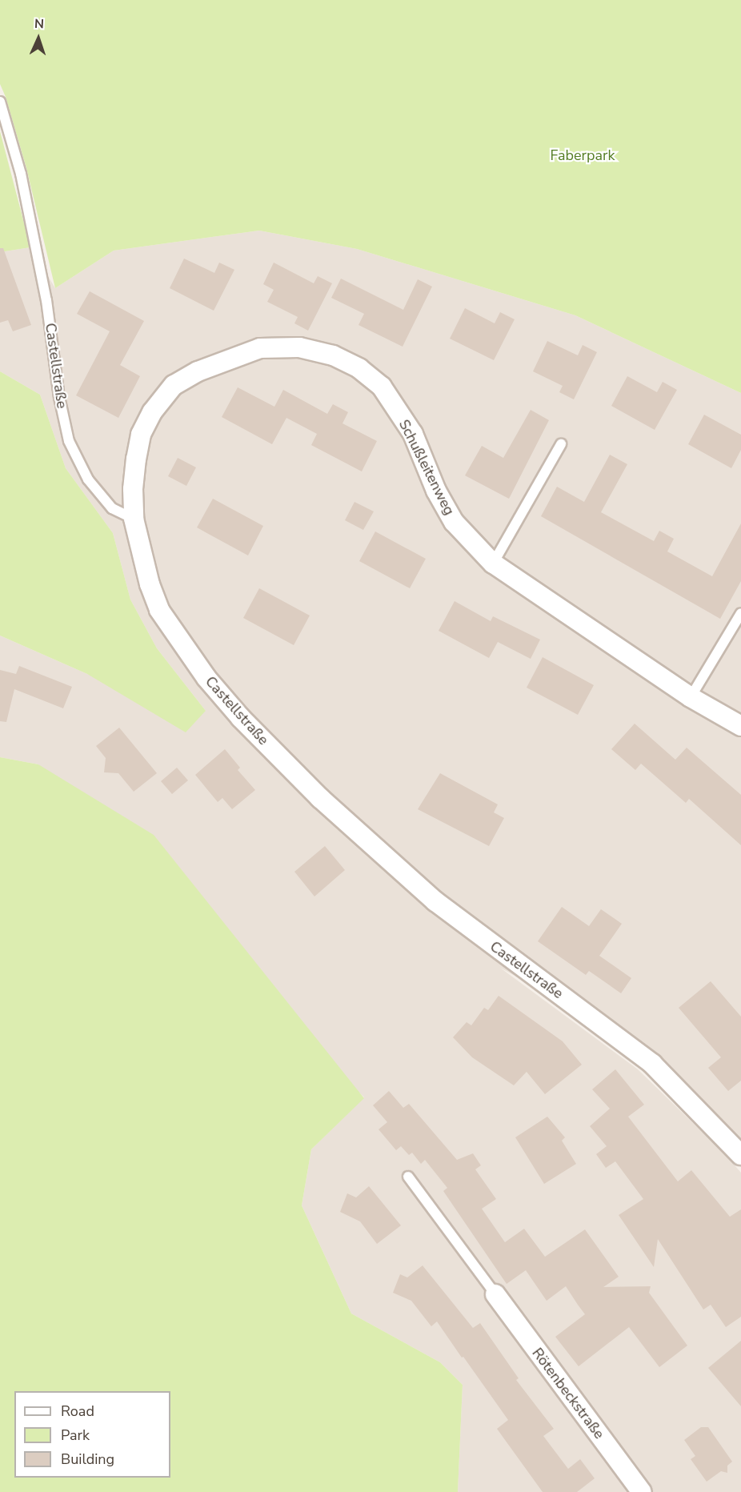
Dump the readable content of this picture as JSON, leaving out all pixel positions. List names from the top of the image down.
{
  "streets": {
    "street": ["Castellstraße", "Schußleitenweg", "Rötenbeckstraße"]
  },
  "crossings": [
    ["Castellstraße", "Schußleitenweg"]
  ],
  "parks": ["Faberpark"],
  "legend": ["Road", "Park", "Building"],
  "north": "top"
}
